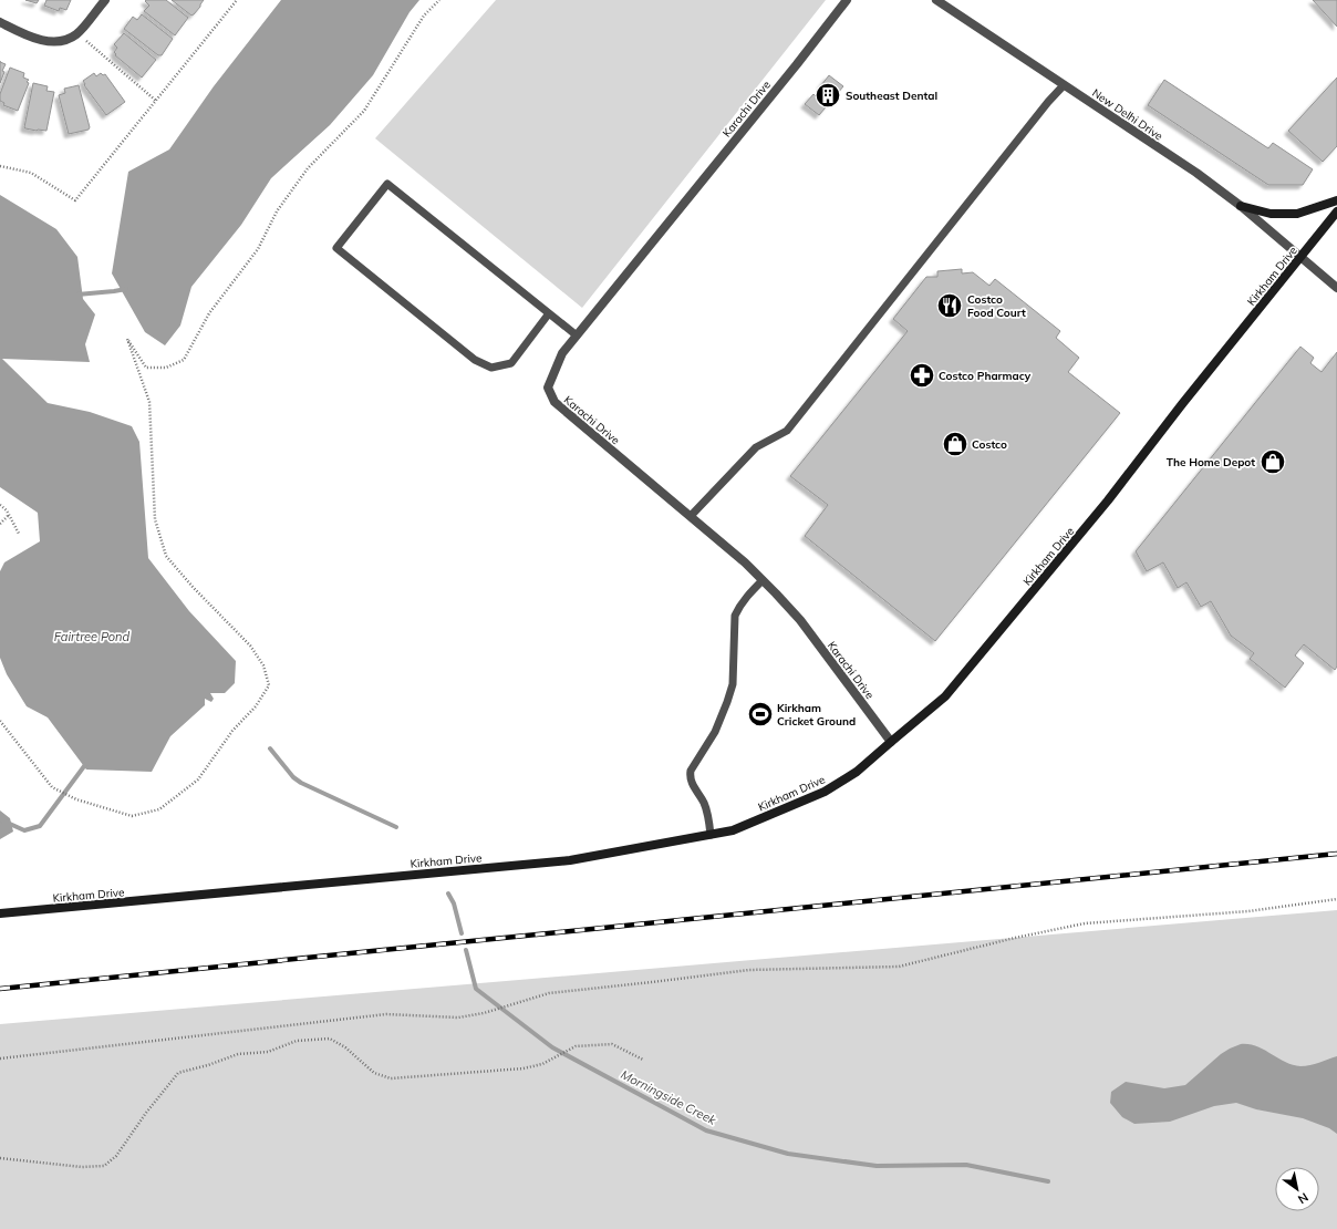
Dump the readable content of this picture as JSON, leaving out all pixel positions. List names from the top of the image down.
{
  "streets": {
    "street": ["Karachi Drive", "New Delhi Drive", "Kirkham Drive"]
  },
  "crossings": [
    ["Karachi Drive", "Kirkham Drive"],
    ["New Delhi Drive", "Kirkham Drive"]
  ],
  "water": ["Fairtree Pond", "Morningside Creek"],
  "places": {
    "building": ["Southeast Dental"],
    "restaurant": ["Costco Food Court"],
    "pharmacy": ["Costco Pharmacy"],
    "shop": ["Costco", "The Home Depot"],
    "sports": ["Kirkham Cricket Ground"]
  },
  "north": "bottom right"
}
